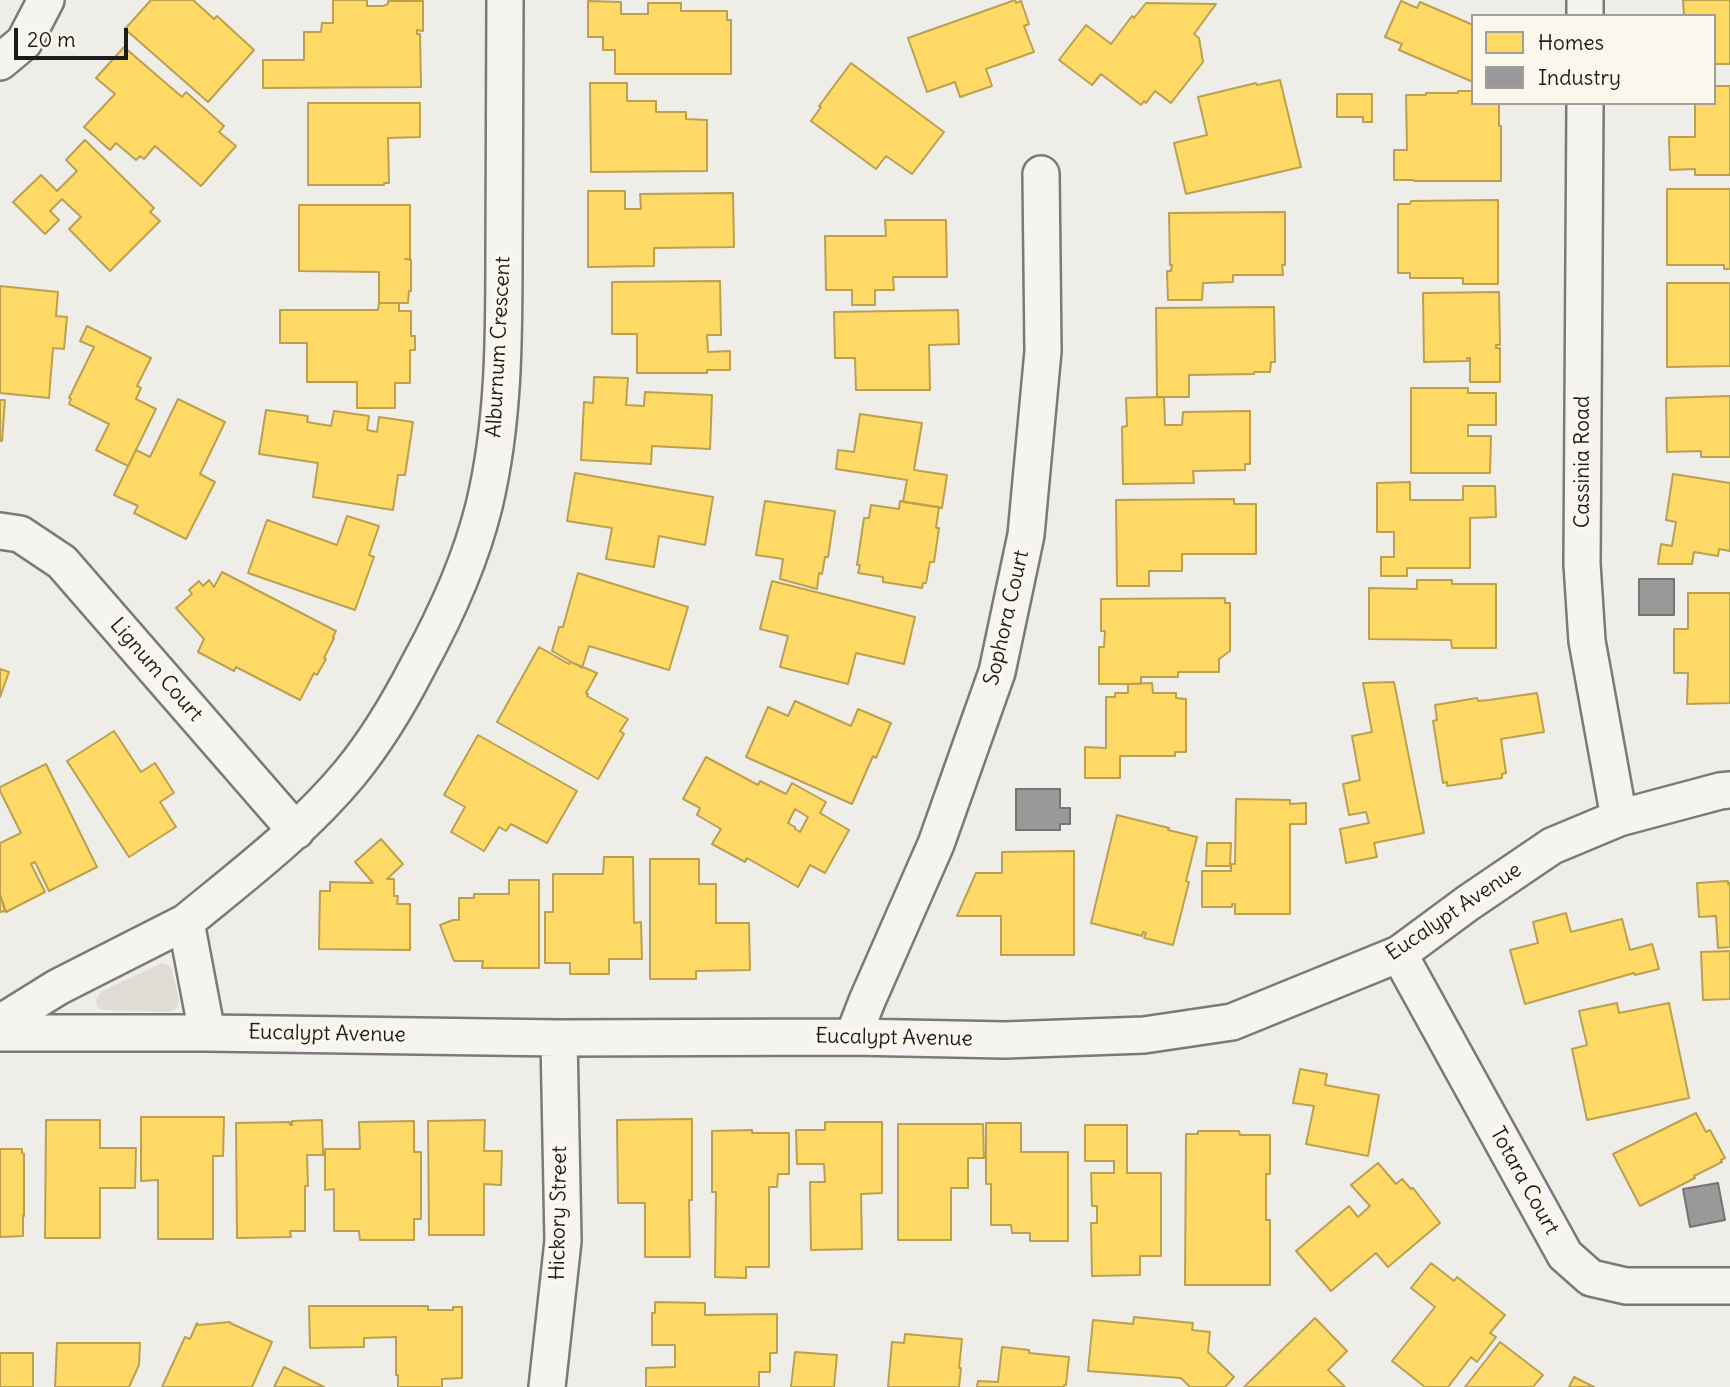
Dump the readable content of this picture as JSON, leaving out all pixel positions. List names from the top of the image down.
{
  "streets": {
    "street": [
      "Alburnum Crescent",
      "Cassinia Road",
      "Sophora Court",
      "Lignum Court",
      "Eucalypt Avenue",
      "Totara Court",
      "Hickory Street"
    ]
  },
  "crossings": [
    ["Alburnum Crescent", "Lignum Court"],
    ["Cassinia Road", "Eucalypt Avenue"],
    ["Sophora Court", "Eucalypt Avenue"],
    ["Eucalypt Avenue", "Totara Court"],
    ["Eucalypt Avenue", "Hickory Street"]
  ],
  "legend": ["Homes", "Industry"],
  "scale_bar": "20 m"
}
